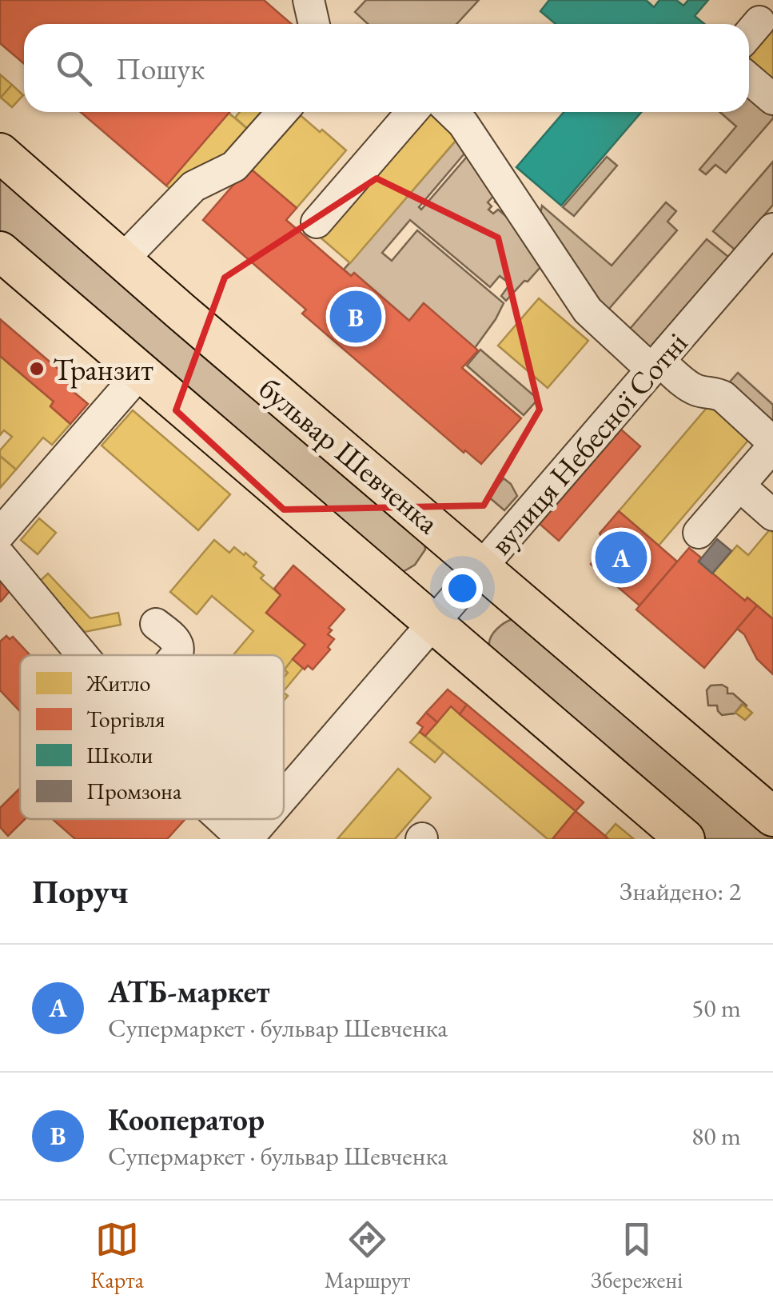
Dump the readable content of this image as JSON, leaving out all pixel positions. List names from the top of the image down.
{
  "streets": {
    "main road": ["бульвар Шевченка"],
    "street": ["вулиця Небесної Сотні"]
  },
  "crossings": [
    ["вулиця Небесної Сотні", "бульвар Шевченка"]
  ],
  "places": ["Транзит"],
  "legend": [
    "Житло",
    "Торгівля",
    "Школи",
    "Промзона"
  ],
  "page": {
    "search": "Пошук",
    "pins": ["B", "A"],
    "heading": ["Поруч", "Знайдено: 2"],
    "list": [
      {
        "mark": "A",
        "name": "АТБ-маркет",
        "note": "Супермаркет · бульвар Шевченка",
        "value": "50 m"
      },
      {
        "mark": "B",
        "name": "Кооператор",
        "note": "Супермаркет · бульвар Шевченка",
        "value": "80 m"
      }
    ],
    "nav": ["Карта", "Маршрут", "Збережені"]
  }
}
